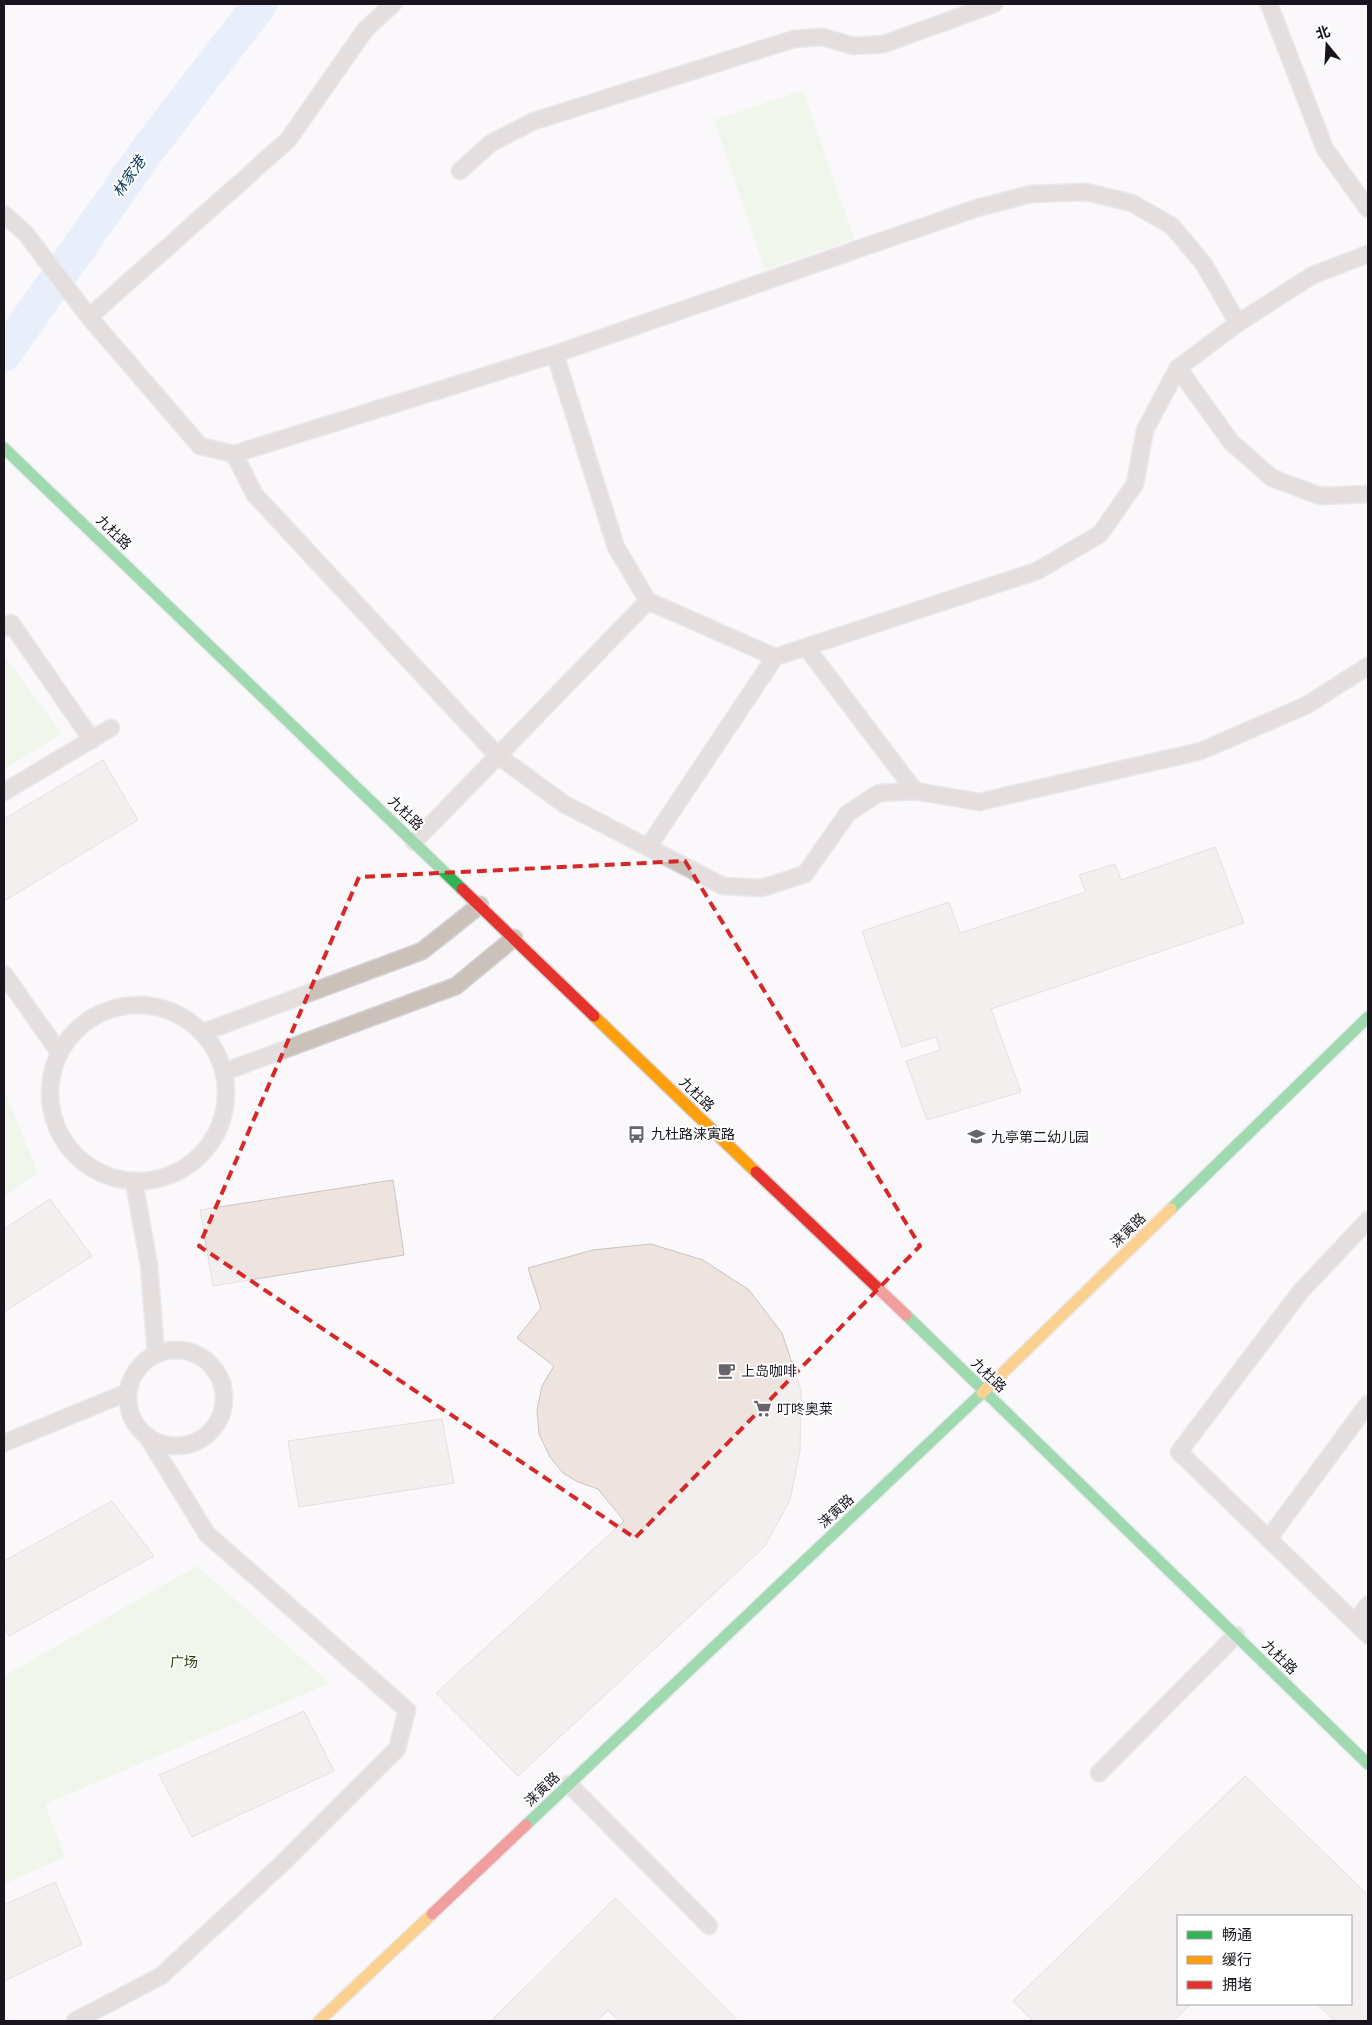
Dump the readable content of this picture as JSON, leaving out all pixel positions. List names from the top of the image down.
{
  "streets": {
    "street": ["九杜路", "涞寅路"]
  },
  "crossings": [
    ["九杜路", "涞寅路"]
  ],
  "water": ["林家港"],
  "parks": ["广场"],
  "places": {
    "bus stop": ["九杜路涞寅路"],
    "school or university": ["九亭第二幼儿园"],
    "cafe": ["上岛咖啡"],
    "supermarket": ["叮咚奥莱"]
  },
  "legend": ["畅通", "缓行", "拥堵"],
  "north": "top"
}
